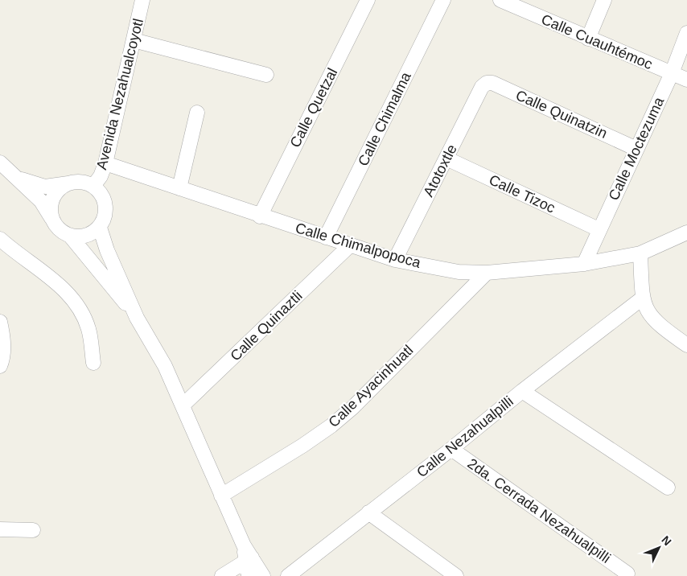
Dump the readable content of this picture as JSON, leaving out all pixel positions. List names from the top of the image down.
{
  "streets": {
    "street": [
      "Calle Cuauhtémoc",
      "Avenida Nezahualcoyotl",
      "Calle Quetzal",
      "Calle Quinatzin",
      "Calle Chimalma",
      "Calle Moctezuma",
      "Atotoxtle",
      "Calle Tizoc",
      "Calle Chimalpopoca",
      "Calle Quinaztli",
      "Calle Ayacinhuatl",
      "Calle Nezahualpilli",
      "2da. Cerrada Nezahualpilli"
    ]
  },
  "crossings": [
    ["Calle Cuauhtémoc", "Calle Moctezuma"],
    ["Avenida Nezahualcoyotl", "Calle Chimalpopoca"],
    ["Calle Quetzal", "Calle Chimalpopoca"],
    ["Calle Quinatzin", "Calle Moctezuma"],
    ["Calle Quinatzin", "Atotoxtle"],
    ["Calle Chimalma", "Calle Chimalpopoca"],
    ["Calle Moctezuma", "Calle Tizoc"],
    ["Calle Moctezuma", "Calle Chimalpopoca"],
    ["Atotoxtle", "Calle Tizoc"],
    ["Atotoxtle", "Calle Chimalpopoca"],
    ["Calle Chimalpopoca", "Calle Quinaztli"],
    ["Calle Chimalpopoca", "Calle Ayacinhuatl"],
    ["Calle Nezahualpilli", "2da. Cerrada Nezahualpilli"]
  ],
  "north": "top right"
}
